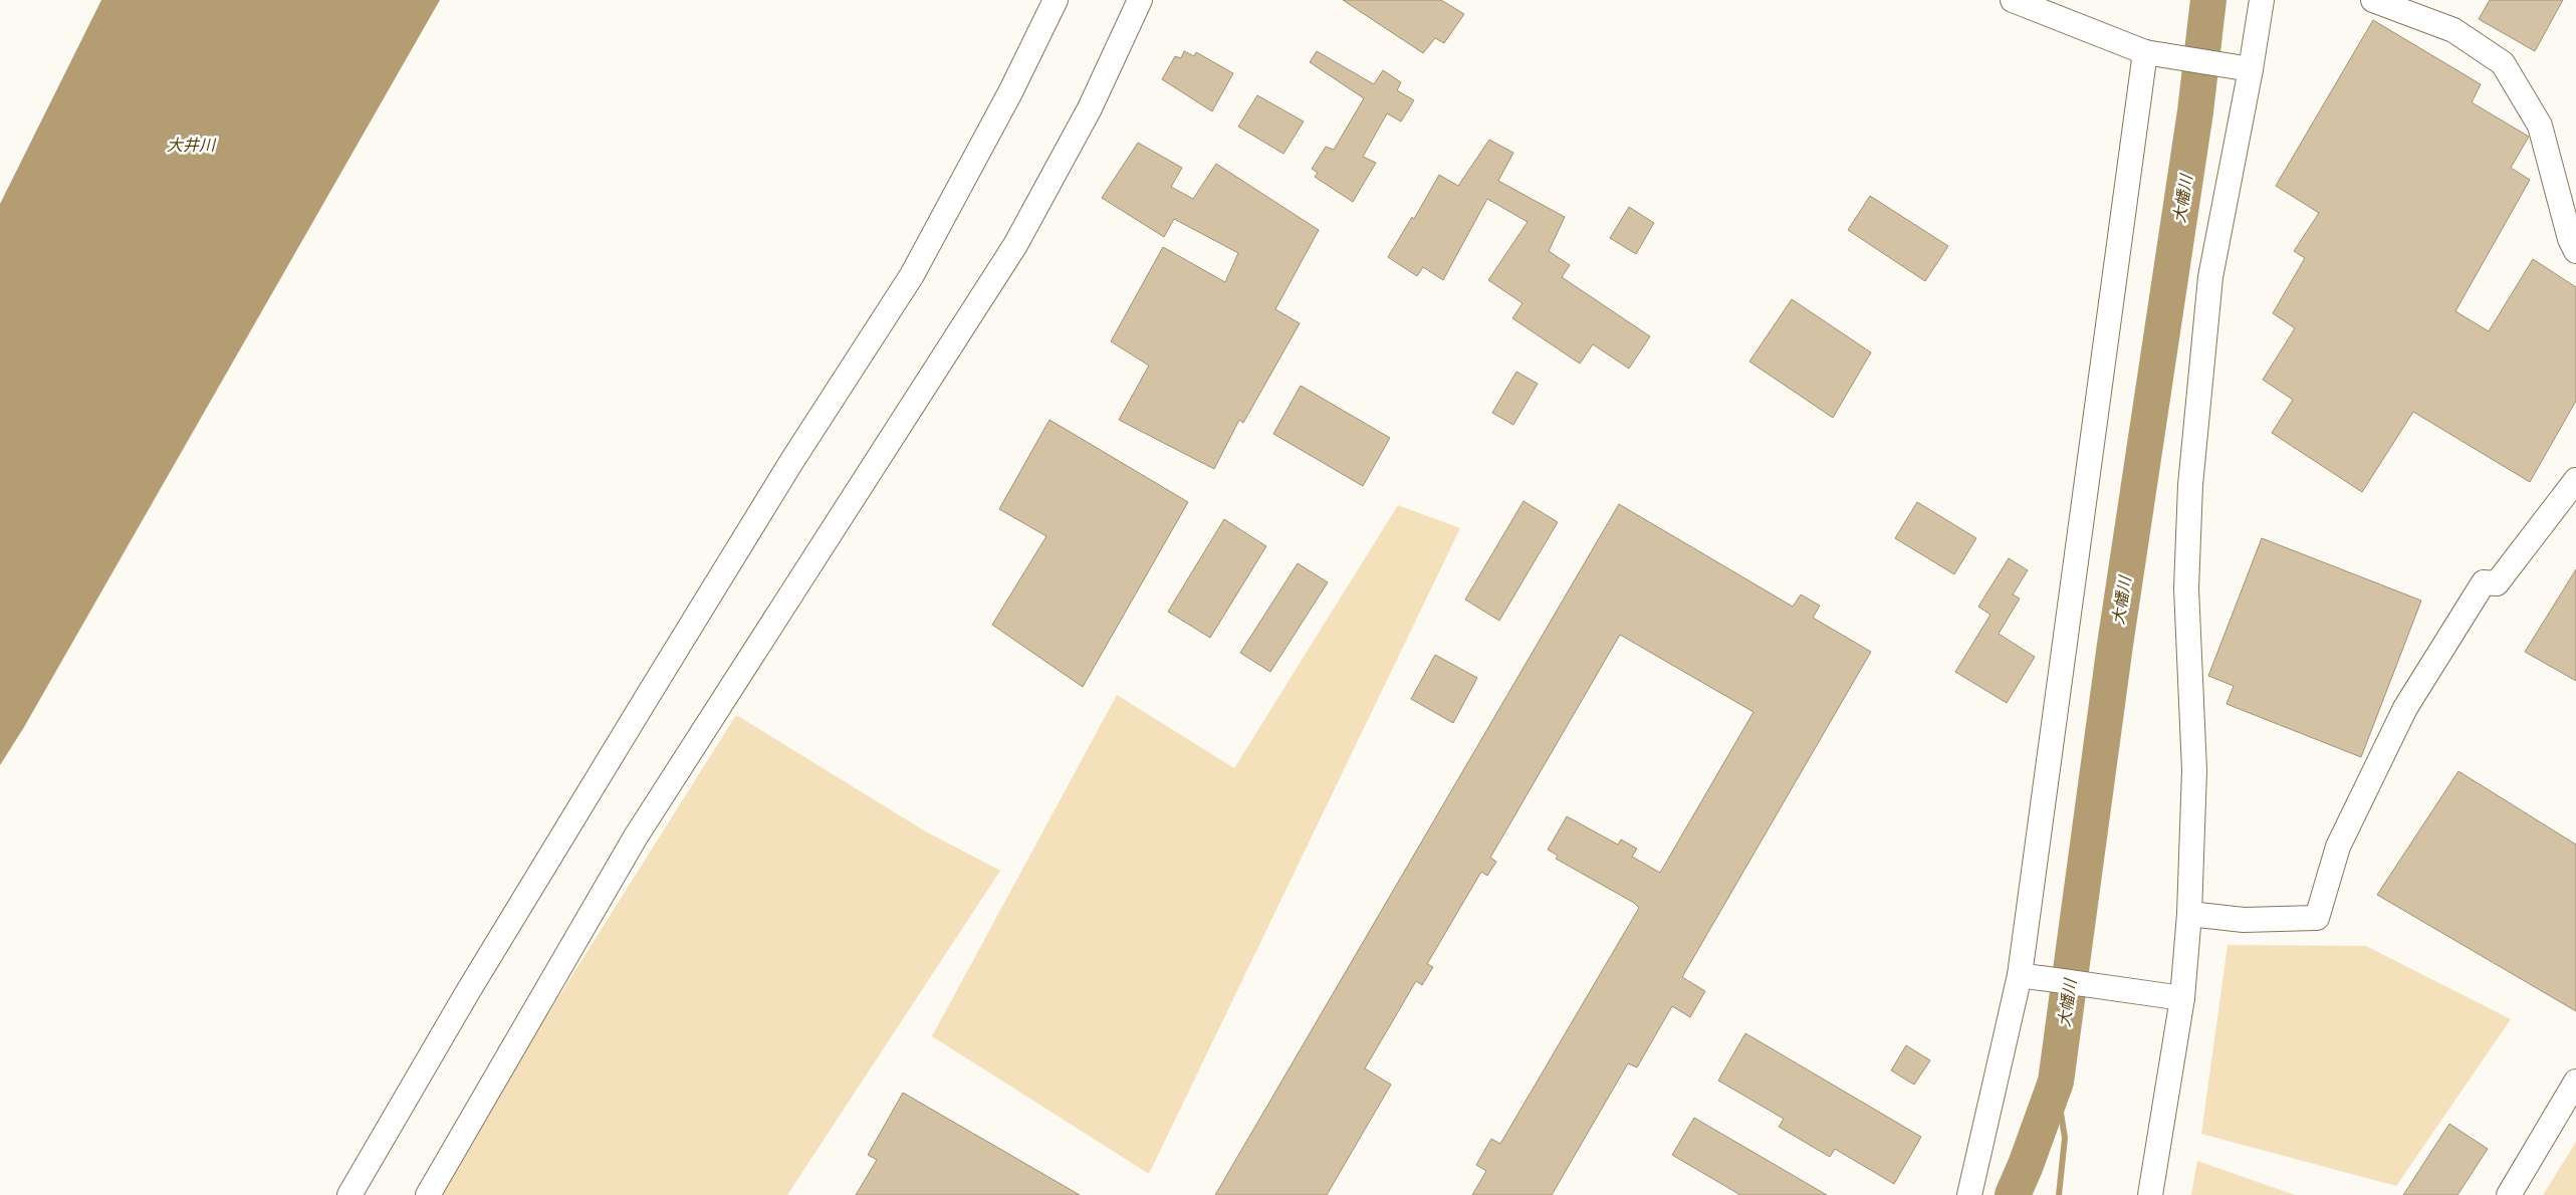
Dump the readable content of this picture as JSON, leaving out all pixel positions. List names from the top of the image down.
{
  "water": ["大井川", "大幡川"]
}
